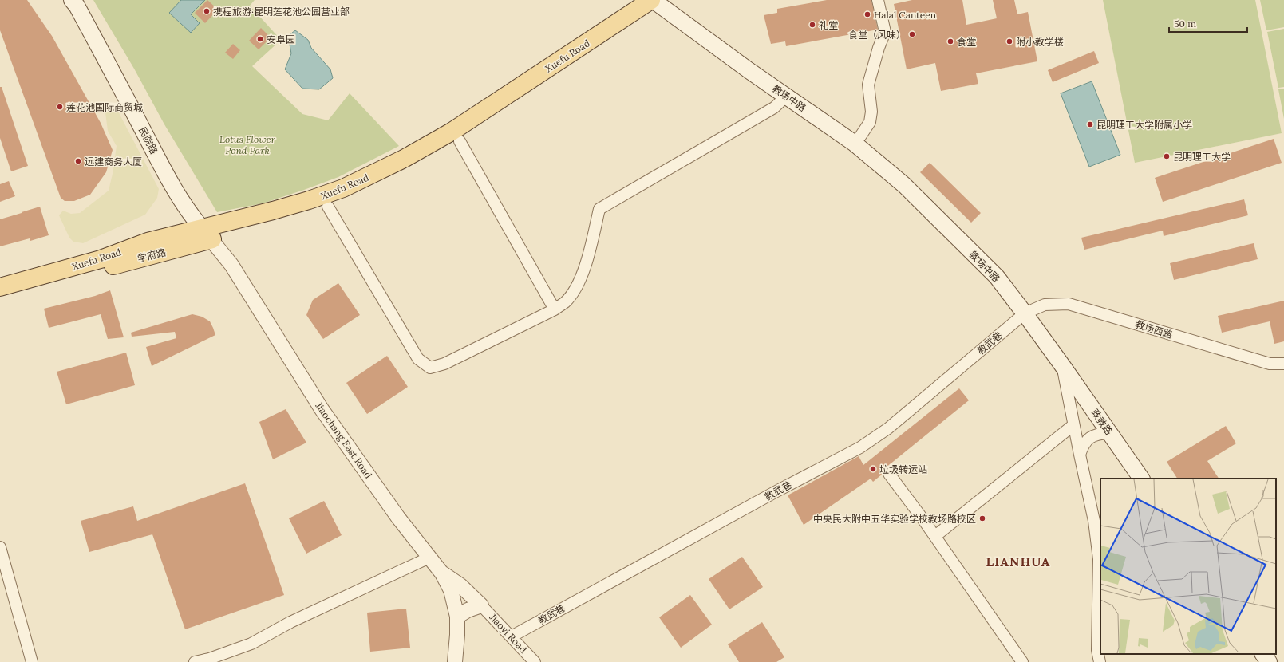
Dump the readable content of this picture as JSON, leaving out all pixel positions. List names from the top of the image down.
{
  "streets": {
    "main road": [
      "Xuefu Road",
      "教场中路",
      "民院路",
      "学府路",
      "政教路"
    ],
    "street": [
      "教场西路",
      "教武巷",
      "Jiaochang East Road",
      "Jiaoyi Road"
    ]
  },
  "crossings": [
    ["Xuefu Road", "教场中路"],
    ["Xuefu Road", "民院路"],
    ["Xuefu Road", "学府路"],
    ["Xuefu Road", "Jiaochang East Road"],
    ["教场中路", "教场西路"],
    ["教场中路", "教武巷"],
    ["教场中路", "政教路"],
    ["民院路", "学府路"],
    ["民院路", "Jiaochang East Road"],
    ["学府路", "Jiaochang East Road"],
    ["教场西路", "教武巷"],
    ["教武巷", "Jiaoyi Road"]
  ],
  "districts": ["LIANHUA"],
  "parks": ["Lotus Flower Pond Park"],
  "places": [
    "携程旅游·昆明莲花池公园营业部",
    "Halal Canteen",
    "礼堂",
    "食堂（风味）",
    "安阜园",
    "食堂",
    "附小教学楼",
    "莲花池国际商贸城",
    "昆明理工大学附属小学",
    "昆明理工大学",
    "远建商务大厦",
    "垃圾转运站",
    "中央民大附中五华实验学校教场路校区"
  ],
  "scale_bar": "50 m"
}
